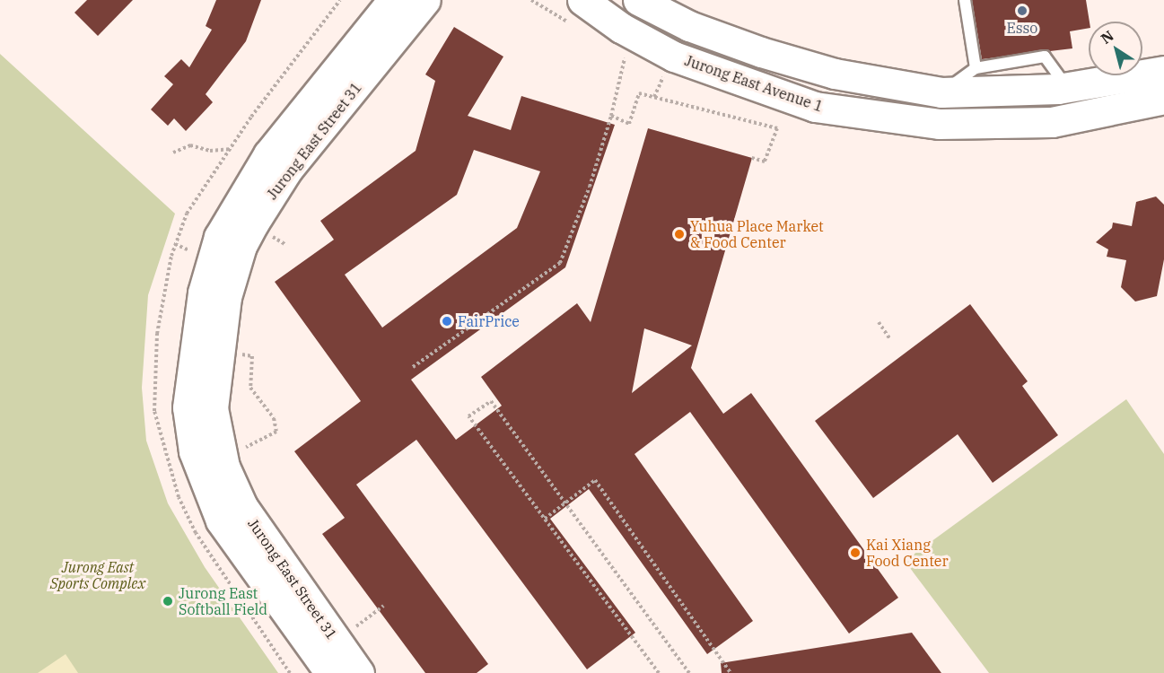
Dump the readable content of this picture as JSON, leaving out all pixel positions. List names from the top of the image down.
{
  "streets": {
    "street": ["Jurong East Avenue 1", "Jurong East Street 31"]
  },
  "parks": ["Jurong East Sports Complex"],
  "places": [
    "Esso",
    "Yuhua Place Market & Food Center",
    "FairPrice",
    "Kai Xiang Food Center",
    "Jurong East Softball Field"
  ],
  "north": "top left"
}
